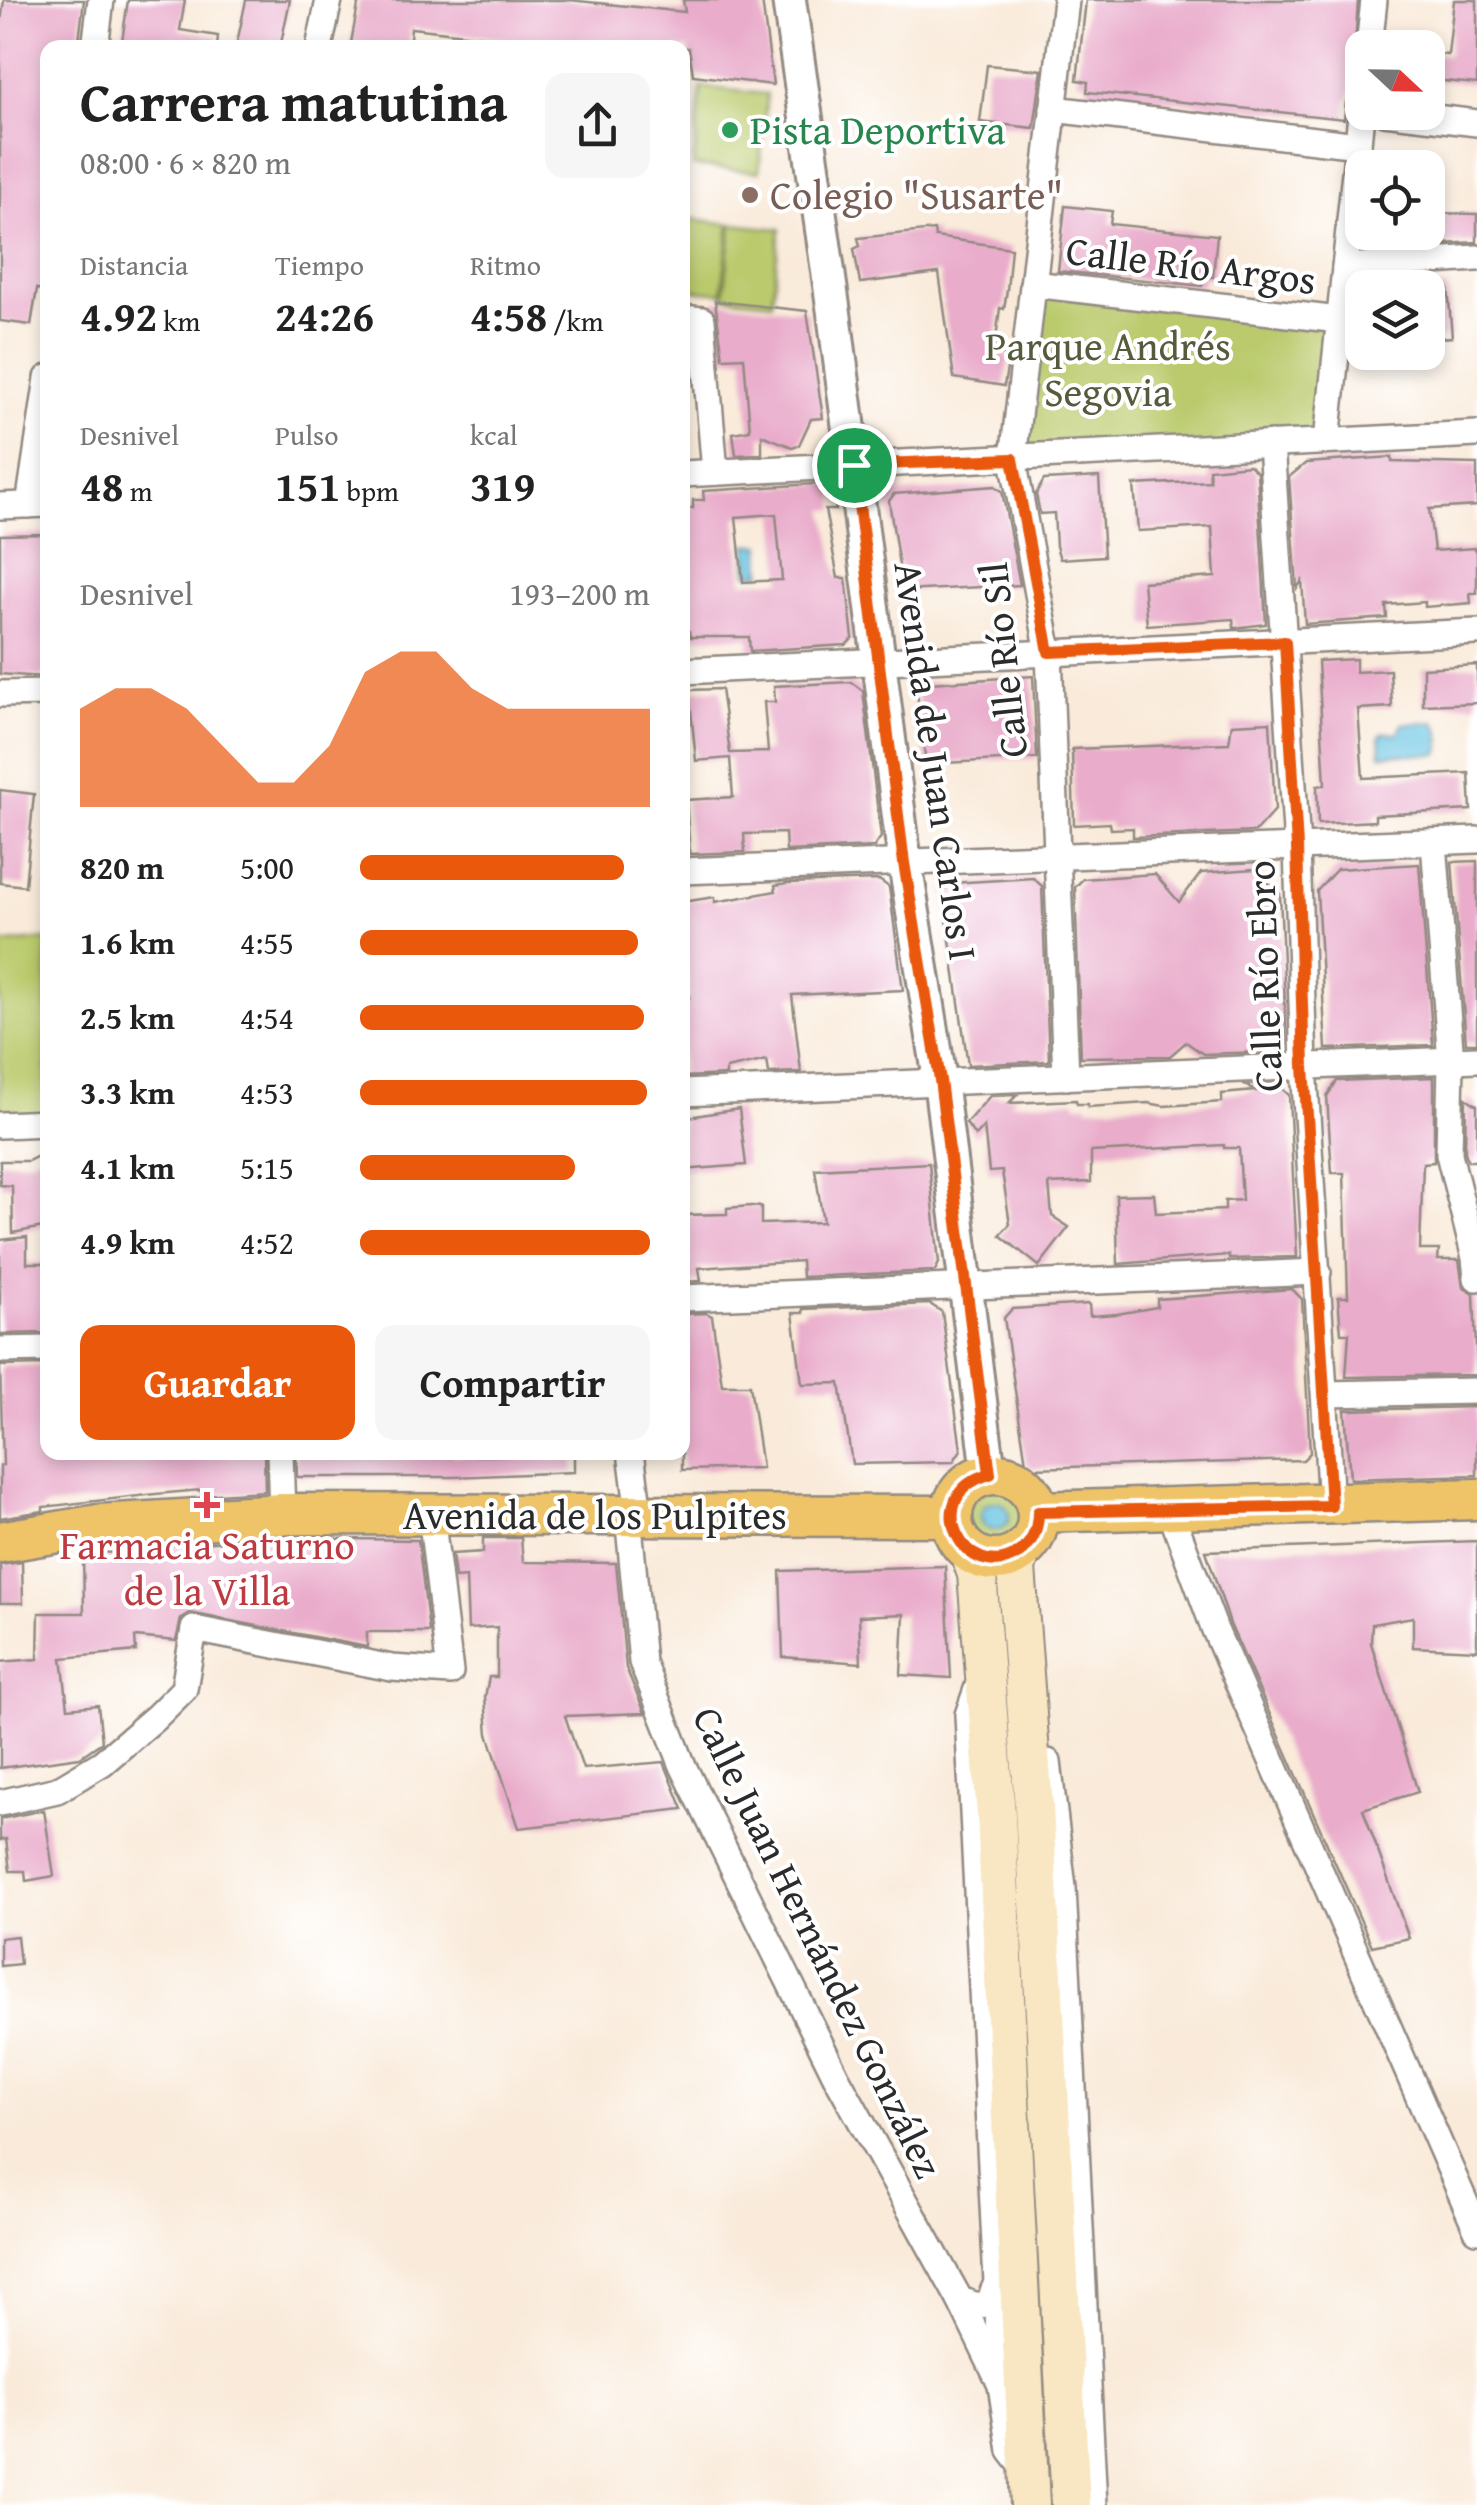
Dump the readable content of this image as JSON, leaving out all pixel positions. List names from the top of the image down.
{
  "streets": {
    "main road": ["Avenida de los Pulpites"],
    "street": [
      "Calle Río Argos",
      "Calle Río Sil",
      "Avenida de Juan Carlos I",
      "Calle Río Ebro",
      "Calle Juan Hernández González"
    ]
  },
  "crossings": [
    ["Calle Río Argos", "Calle Río Sil"],
    ["Avenida de Juan Carlos I", "Avenida de los Pulpites"],
    ["Avenida de los Pulpites", "Calle Juan Hernández González"]
  ],
  "parks": ["Parque Andrés Segovia"],
  "places": {
    "other": ["Pista Deportiva", "Colegio \"Susarte\""],
    "health": ["Farmacia Saturno de la Villa"]
  },
  "north": "right",
  "page": {
    "heading": ["Carrera matutina", "08:00 · 6 × 820 m"],
    "stats": [
      ["Distancia", "4.92 km"],
      ["Tiempo", "24:26"],
      ["Ritmo", "4:58 /km"],
      ["Desnivel", "48 m"],
      ["Pulso", "151 bpm"],
      ["kcal", "319"]
    ],
    "chart": ["Desnivel", "193–200 m"],
    "list": [
      {
        "name": "820 m",
        "note": "5:00"
      },
      {
        "name": "1.6 km",
        "note": "4:55"
      },
      {
        "name": "2.5 km",
        "note": "4:54"
      },
      {
        "name": "3.3 km",
        "note": "4:53"
      },
      {
        "name": "4.1 km",
        "note": "5:15"
      },
      {
        "name": "4.9 km",
        "note": "4:52"
      }
    ],
    "buttons": ["Guardar", "Compartir"]
  }
}
